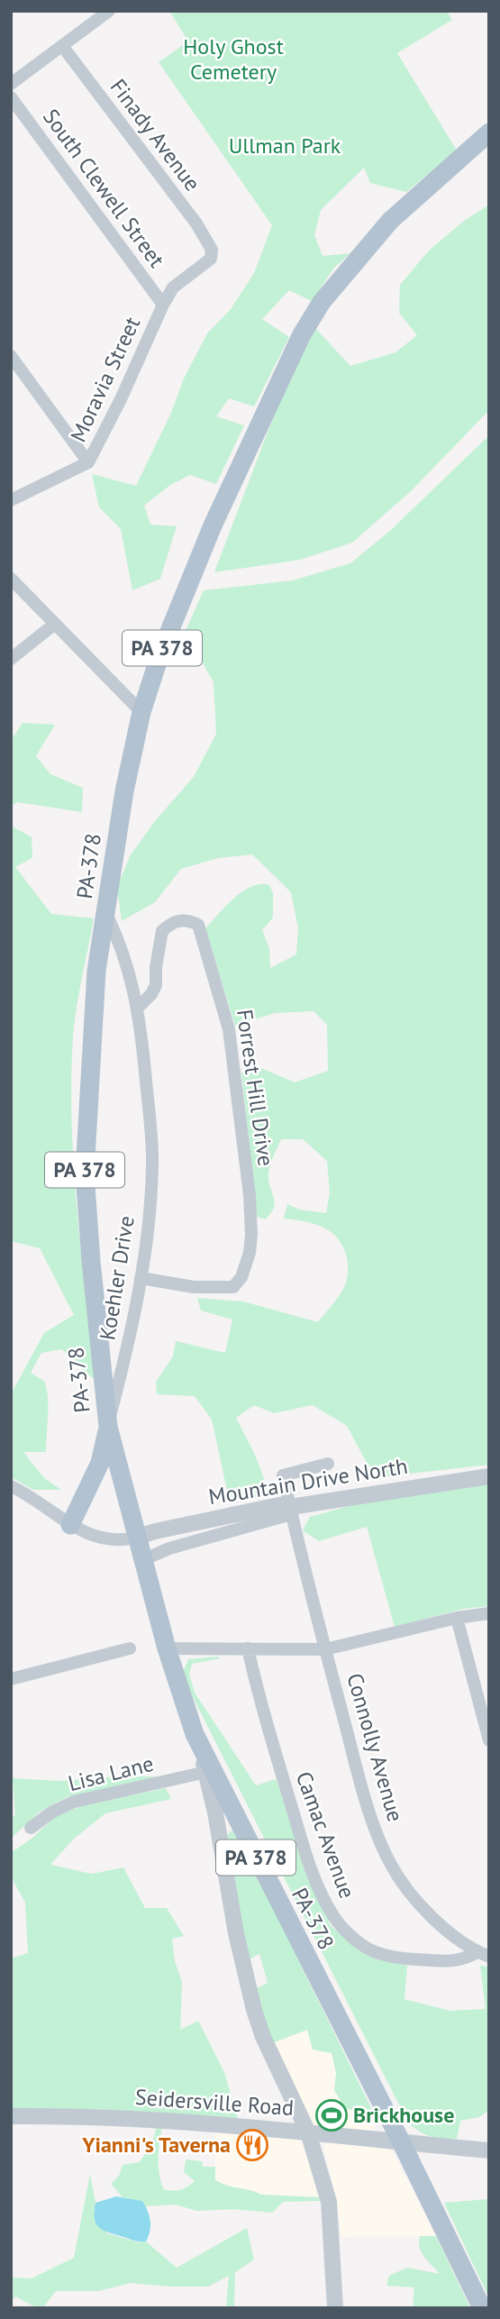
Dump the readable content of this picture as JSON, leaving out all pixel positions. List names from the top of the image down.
{
  "streets": {
    "main road": ["PA 378", "PA-378"],
    "street": [
      "Finady Avenue",
      "South Clewell Street",
      "Moravia Street",
      "Forrest Hill Drive",
      "Koehler Drive",
      "Mountain Drive North",
      "Connolly Avenue",
      "Lisa Lane",
      "Camac Avenue",
      "Seidersville Road"
    ]
  },
  "crossings": [
    ["Finady Avenue", "Moravia Street"],
    ["South Clewell Street", "Moravia Street"],
    ["PA-378", "Koehler Drive"],
    ["PA-378", "Mountain Drive North"],
    ["PA-378", "Seidersville Road"],
    ["Forrest Hill Drive", "Koehler Drive"],
    ["Mountain Drive North", "Connolly Avenue"],
    ["Connolly Avenue", "Camac Avenue"]
  ],
  "parks": ["Holy Ghost Cemetery", "Ullman Park"],
  "places": {
    "sports": ["Brickhouse"],
    "restaurant": ["Yianni's Taverna"]
  }
}
